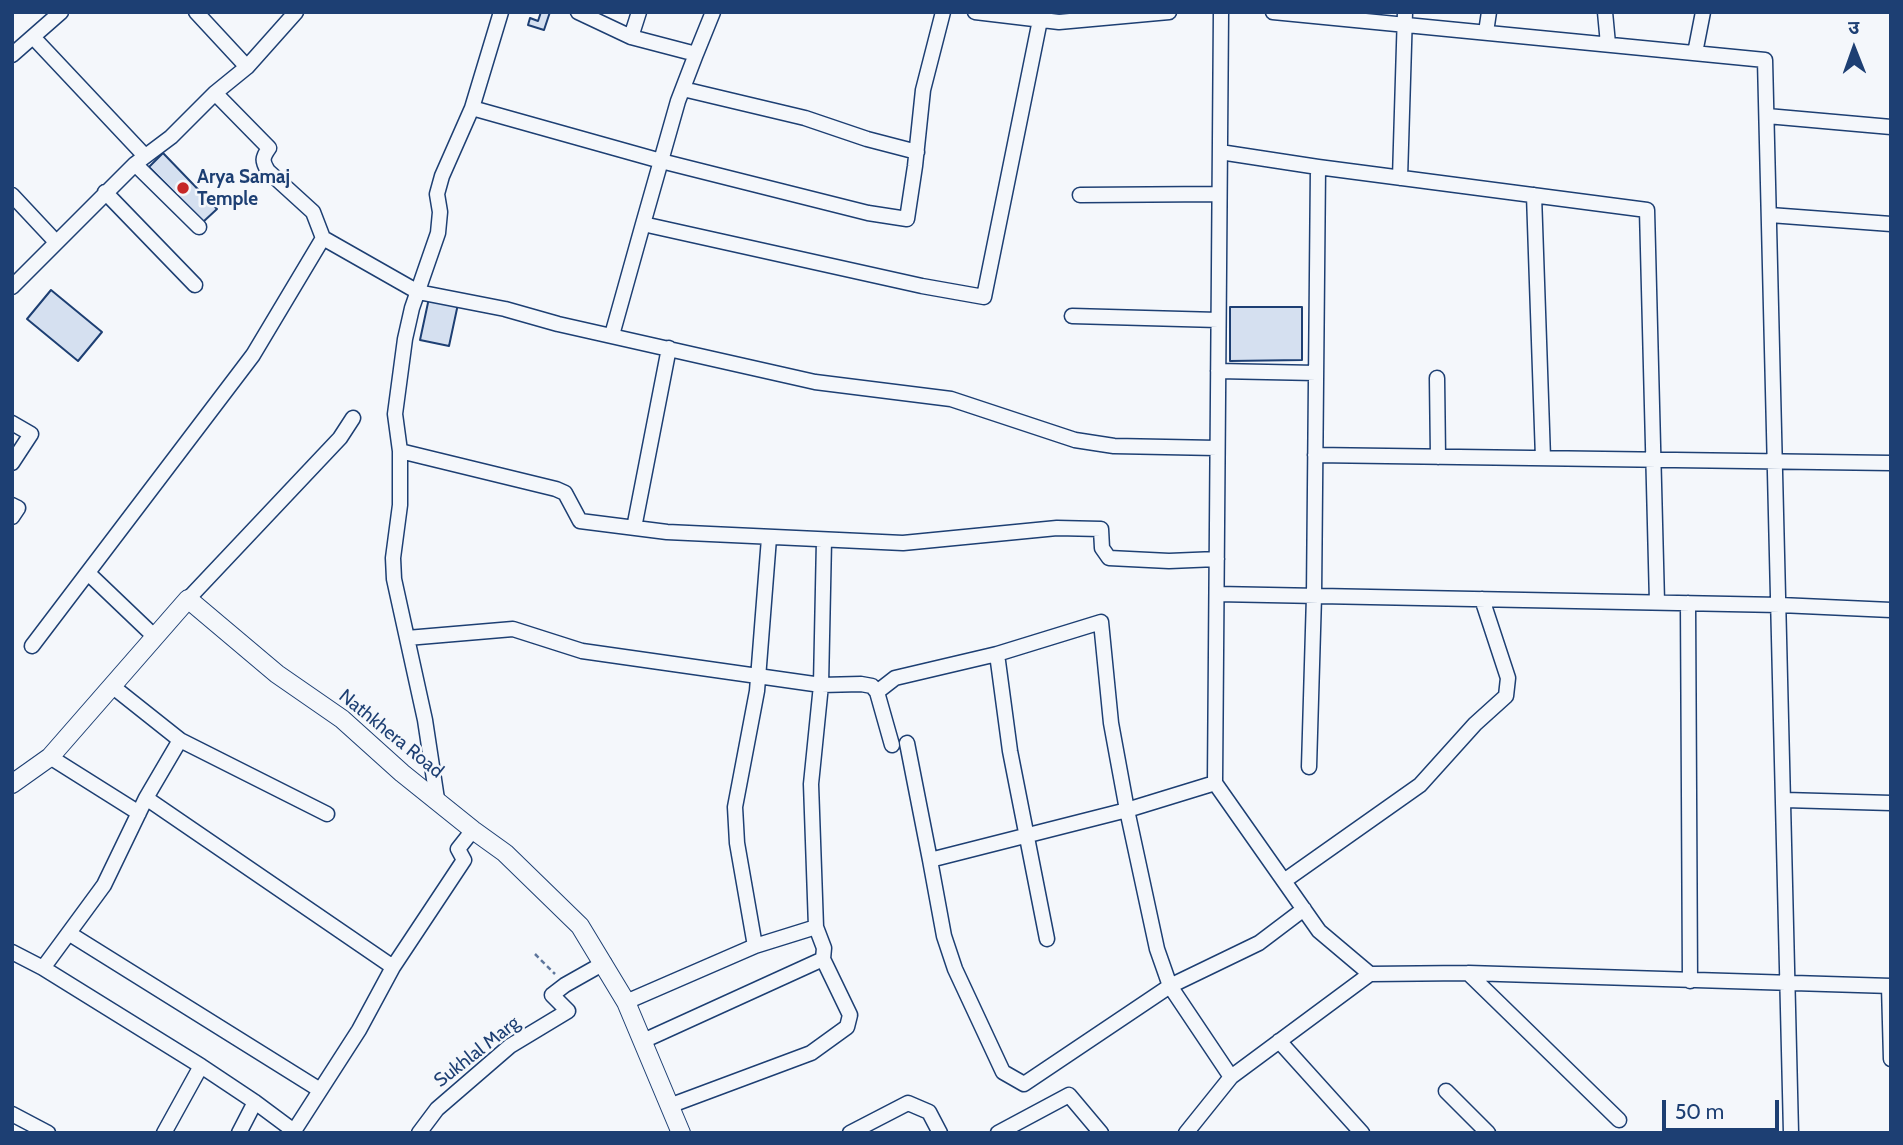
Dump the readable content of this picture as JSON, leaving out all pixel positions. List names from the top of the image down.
{
  "streets": {
    "street": ["Nathkhera Road", "Sukhlal Marg"]
  },
  "places": ["Arya Samaj Temple"],
  "scale_bar": "50 m",
  "north": "top"
}
